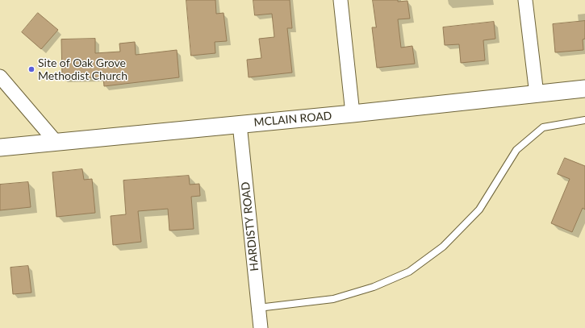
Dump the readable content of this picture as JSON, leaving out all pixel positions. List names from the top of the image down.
{
  "streets": {
    "street": ["MCLAIN ROAD", "HARDISTY ROAD"]
  },
  "crossings": [
    ["MCLAIN ROAD", "HARDISTY ROAD"]
  ],
  "places": ["Site of Oak Grove Methodist Church"]
}
